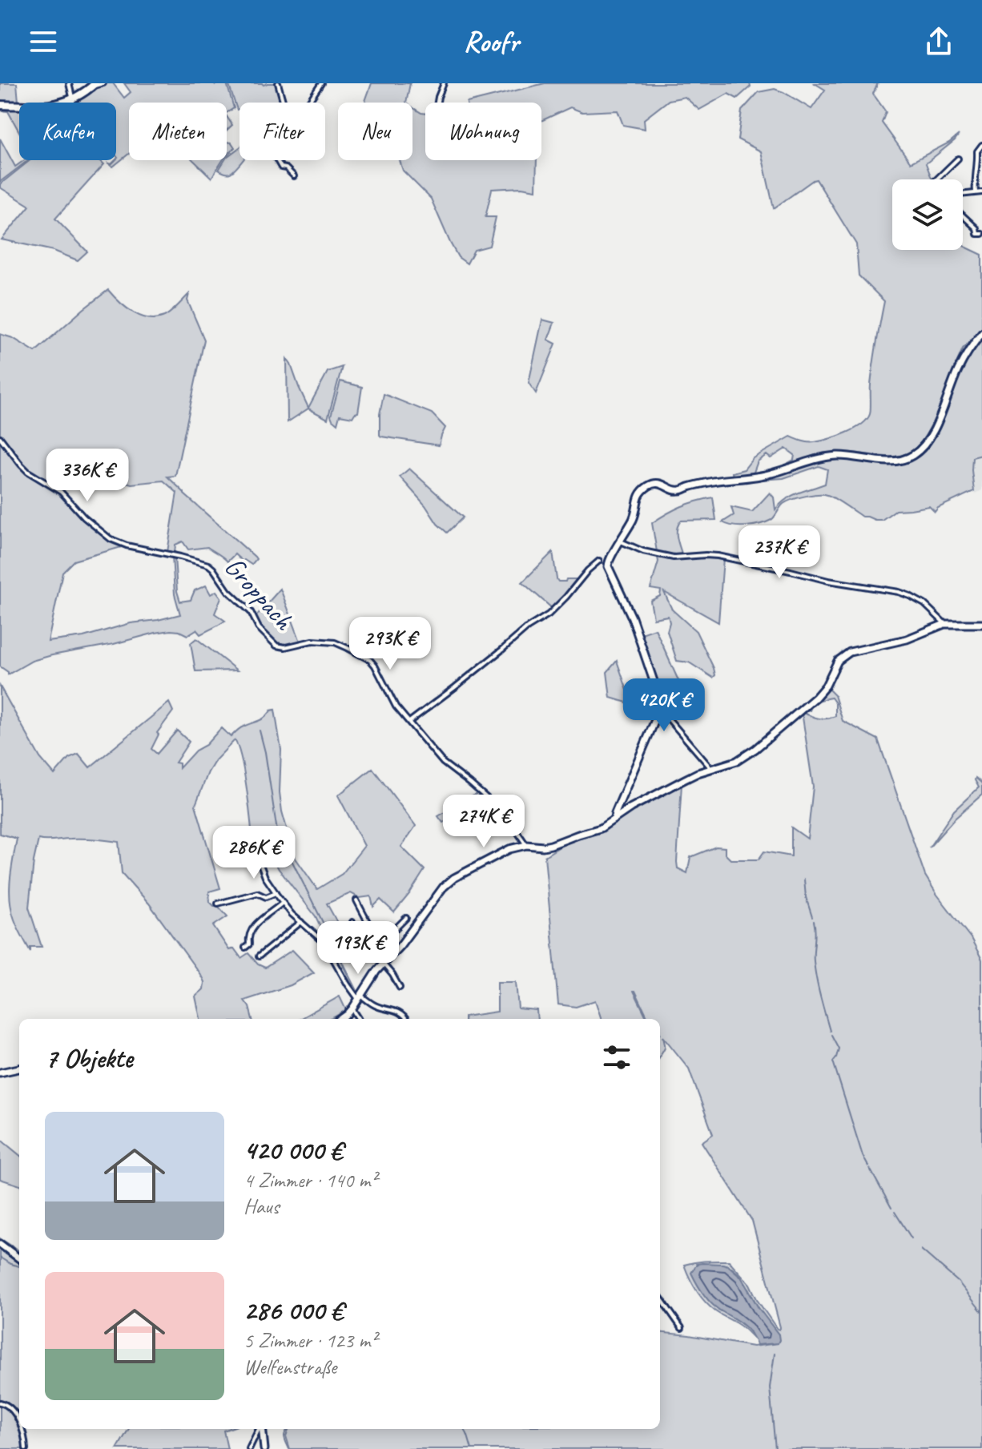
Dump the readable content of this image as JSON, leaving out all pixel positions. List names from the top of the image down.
{
  "streets": {
    "street": ["Groppach"]
  },
  "page": {
    "header": "Roofr",
    "chip": [
      "Kaufen",
      "Mieten",
      "Filter",
      "Neu",
      "Wohnung"
    ],
    "price": [
      "336K €",
      "237K €",
      "293K €",
      "420K €",
      "274K €",
      "286K €",
      "193K €"
    ],
    "heading": "7 Objekte",
    "list": [
      {
        "name": "420 000 €",
        "note": "4 Zimmer · 140 m² · Haus"
      },
      {
        "name": "286 000 €",
        "note": "5 Zimmer · 123 m² · Welfenstraße"
      }
    ]
  }
}
